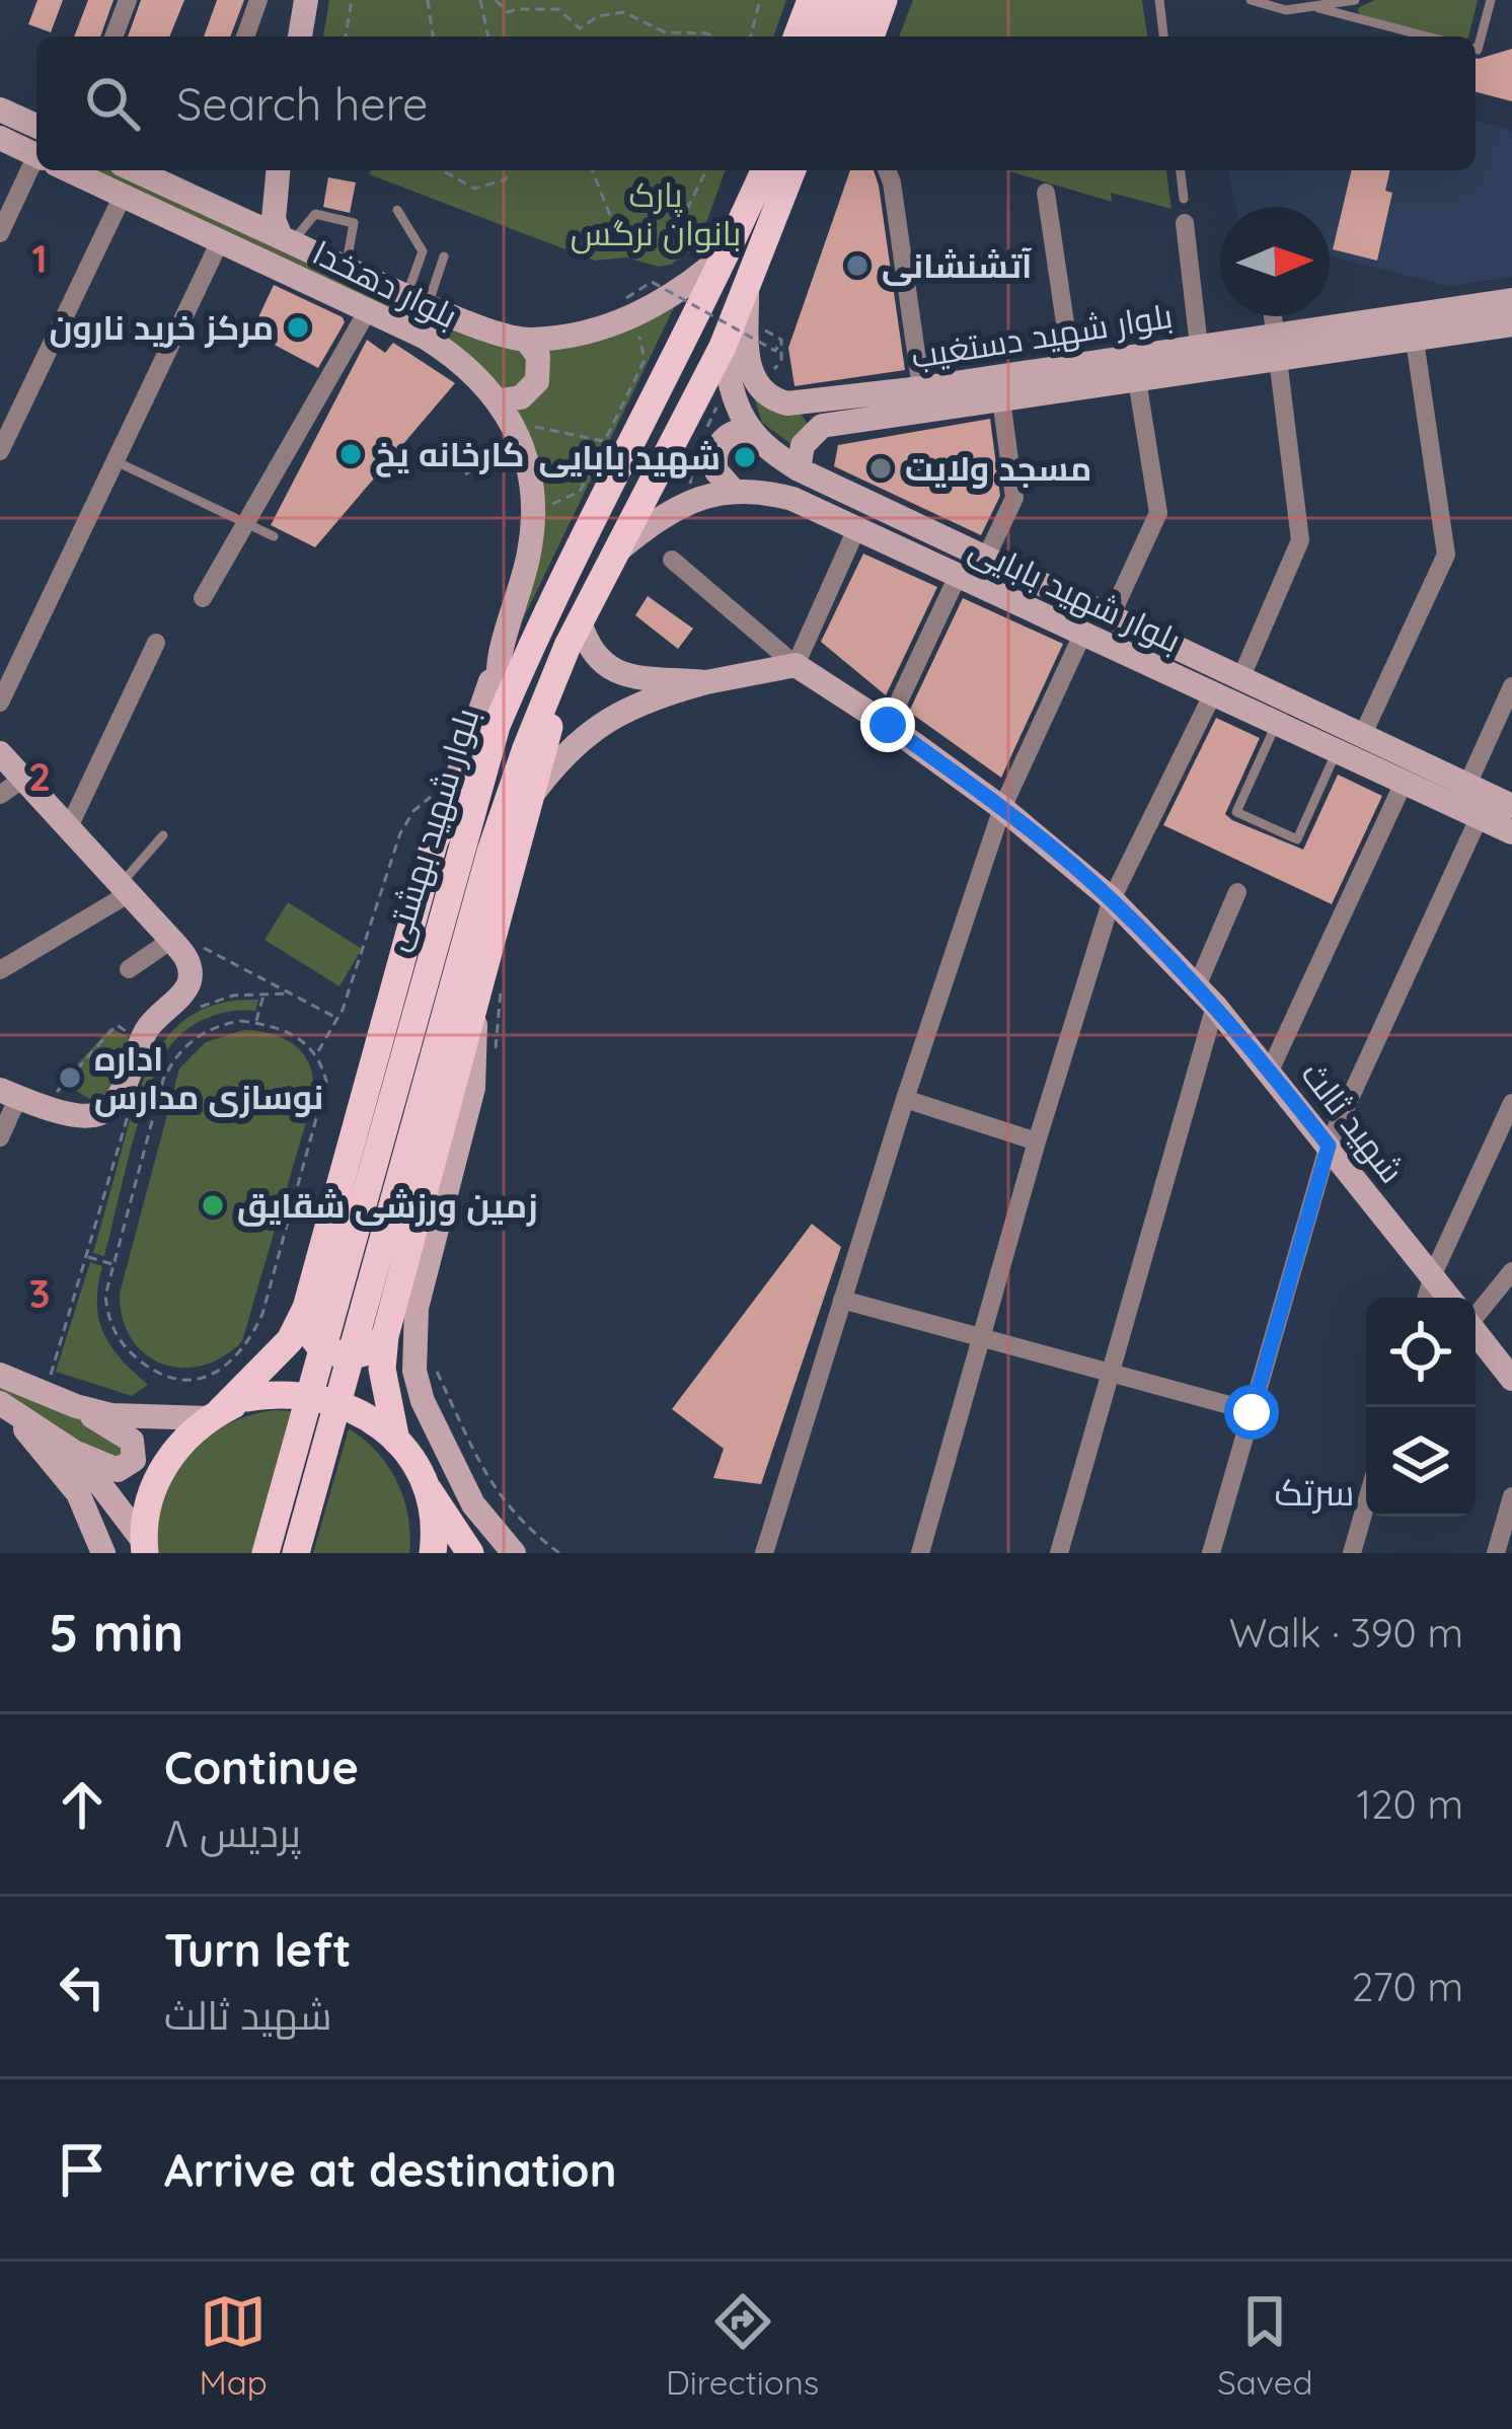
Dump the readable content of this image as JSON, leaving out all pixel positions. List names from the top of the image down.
{
  "streets": {
    "main road": [
      "بلوار دهخدا",
      "بلوار شهید دستغیب",
      "بلوار شهید بابایی",
      "بلوار شهید بهشتی",
      "شهید ثالث"
    ]
  },
  "crossings": [
    ["بلوار دهخدا", "بلوار شهید بهشتی"],
    ["بلوار شهید دستغیب", "بلوار شهید بهشتی"],
    ["بلوار شهید بابایی", "بلوار شهید بهشتی"]
  ],
  "districts": ["سرتک"],
  "parks": ["پارک بانوان نرگس"],
  "places": [
    "آتشنشانی",
    "مرکز خرید نارون",
    "کارخانه یخ",
    "شهید بابایی",
    "مسجد ولایت",
    "اداره نوسازی مدارس",
    "زمین ورزشی شقایق"
  ],
  "north": "right",
  "page": {
    "search": "Search here",
    "heading": ["5 min", "Walk · 390 m"],
    "list": [
      ["Continue", "پردیس ۸", "120 m"],
      ["Turn left", "شهید ثالث", "270 m"],
      "Arrive at destination"
    ],
    "nav": ["Map", "Directions", "Saved"]
  },
  "grid": {
    "rows": ["1", "2", "3"]
  }
}
